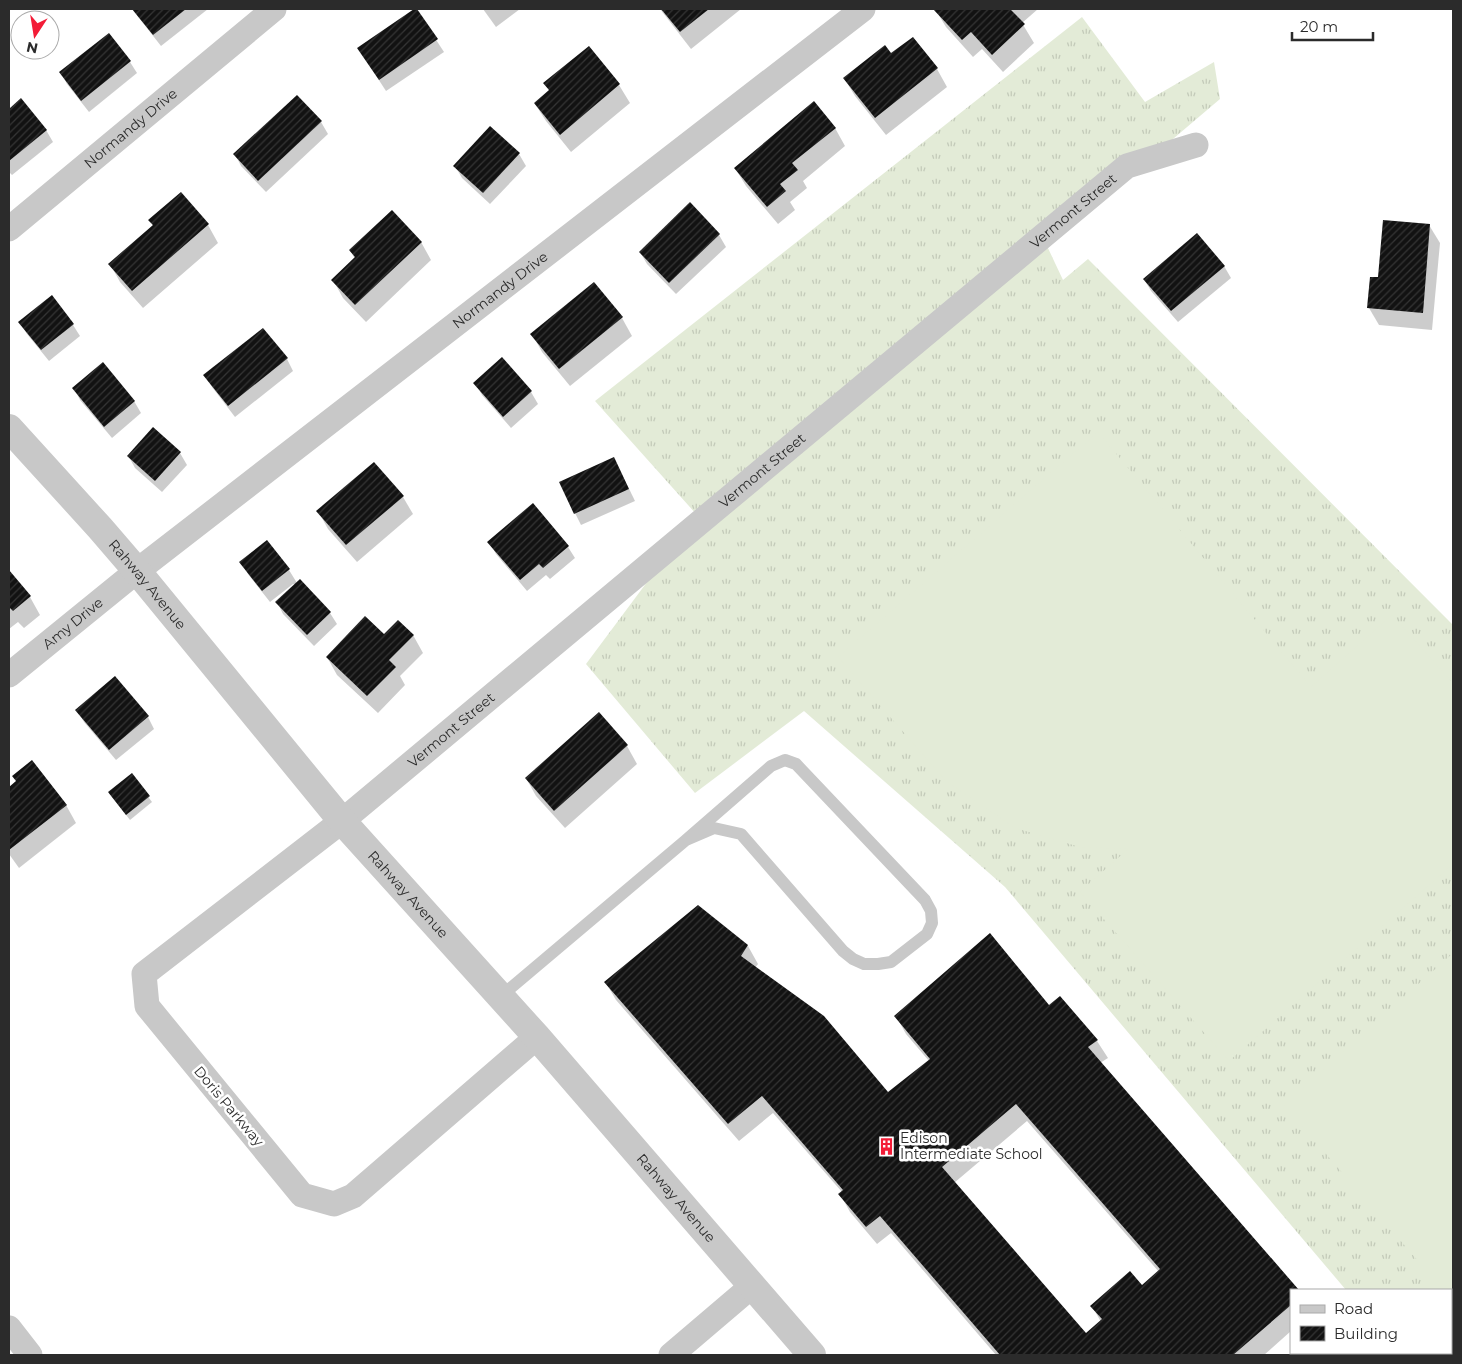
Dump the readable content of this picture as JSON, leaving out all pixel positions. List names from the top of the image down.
{
  "streets": {
    "street": [
      "Normandy Drive",
      "Vermont Street",
      "Rahway Avenue",
      "Amy Drive",
      "Doris Parkway"
    ]
  },
  "crossings": [
    ["Normandy Drive", "Rahway Avenue"],
    ["Normandy Drive", "Amy Drive"],
    ["Vermont Street", "Rahway Avenue"],
    ["Vermont Street", "Doris Parkway"],
    ["Rahway Avenue", "Amy Drive"],
    ["Rahway Avenue", "Doris Parkway"]
  ],
  "places": {
    "building": ["Edison Intermediate School"]
  },
  "legend": ["Road", "Building"],
  "scale_bar": "20 m",
  "north": "bottom"
}
